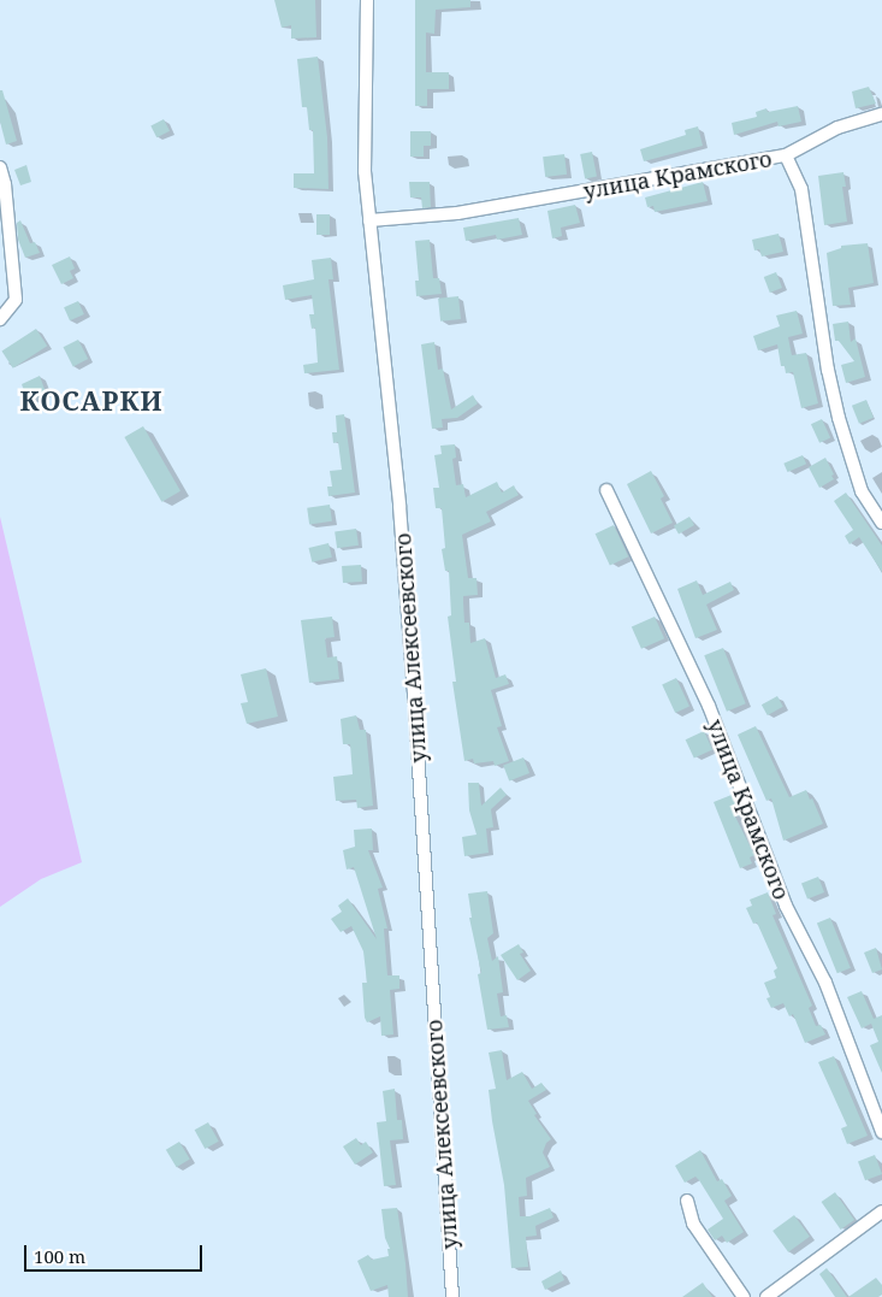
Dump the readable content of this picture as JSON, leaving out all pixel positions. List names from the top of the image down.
{
  "streets": {
    "street": ["улица Крамского", "улица Алексеевского"]
  },
  "crossings": [
    ["улица Крамского", "улица Алексеевского"]
  ],
  "districts": ["КОСАРКИ"],
  "scale_bar": "100 m"
}
